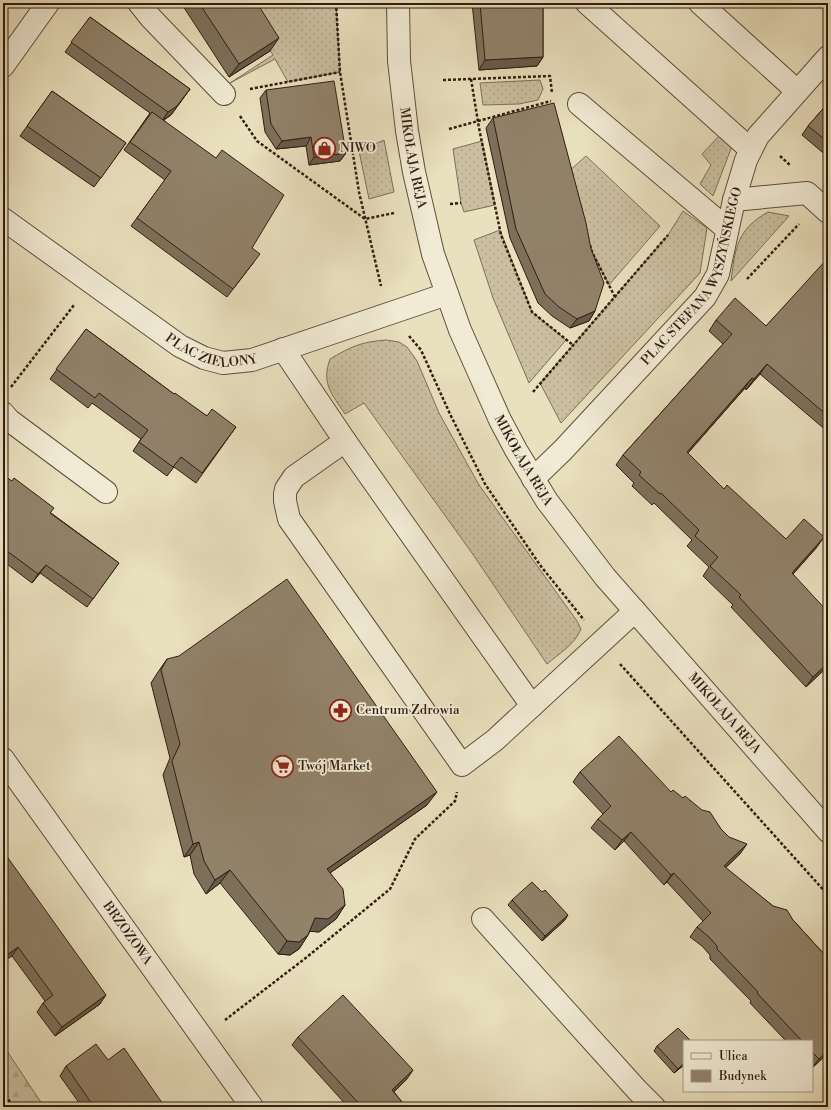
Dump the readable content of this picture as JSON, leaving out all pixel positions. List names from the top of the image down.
{
  "streets": {
    "street": [
      "MIKOŁAJA REJA",
      "PLAC STEFANA WYSZYŃSKIEGO",
      "PLAC ZIELONY",
      "BRZOZOWA"
    ]
  },
  "crossings": [
    ["MIKOŁAJA REJA", "PLAC STEFANA WYSZYŃSKIEGO"],
    ["MIKOŁAJA REJA", "PLAC ZIELONY"]
  ],
  "places": {
    "shop": ["NIWO"],
    "pharmacy": ["Centrum Zdrowia"],
    "supermarket": ["Twój Market"]
  },
  "legend": ["Ulica", "Budynek"]
}
